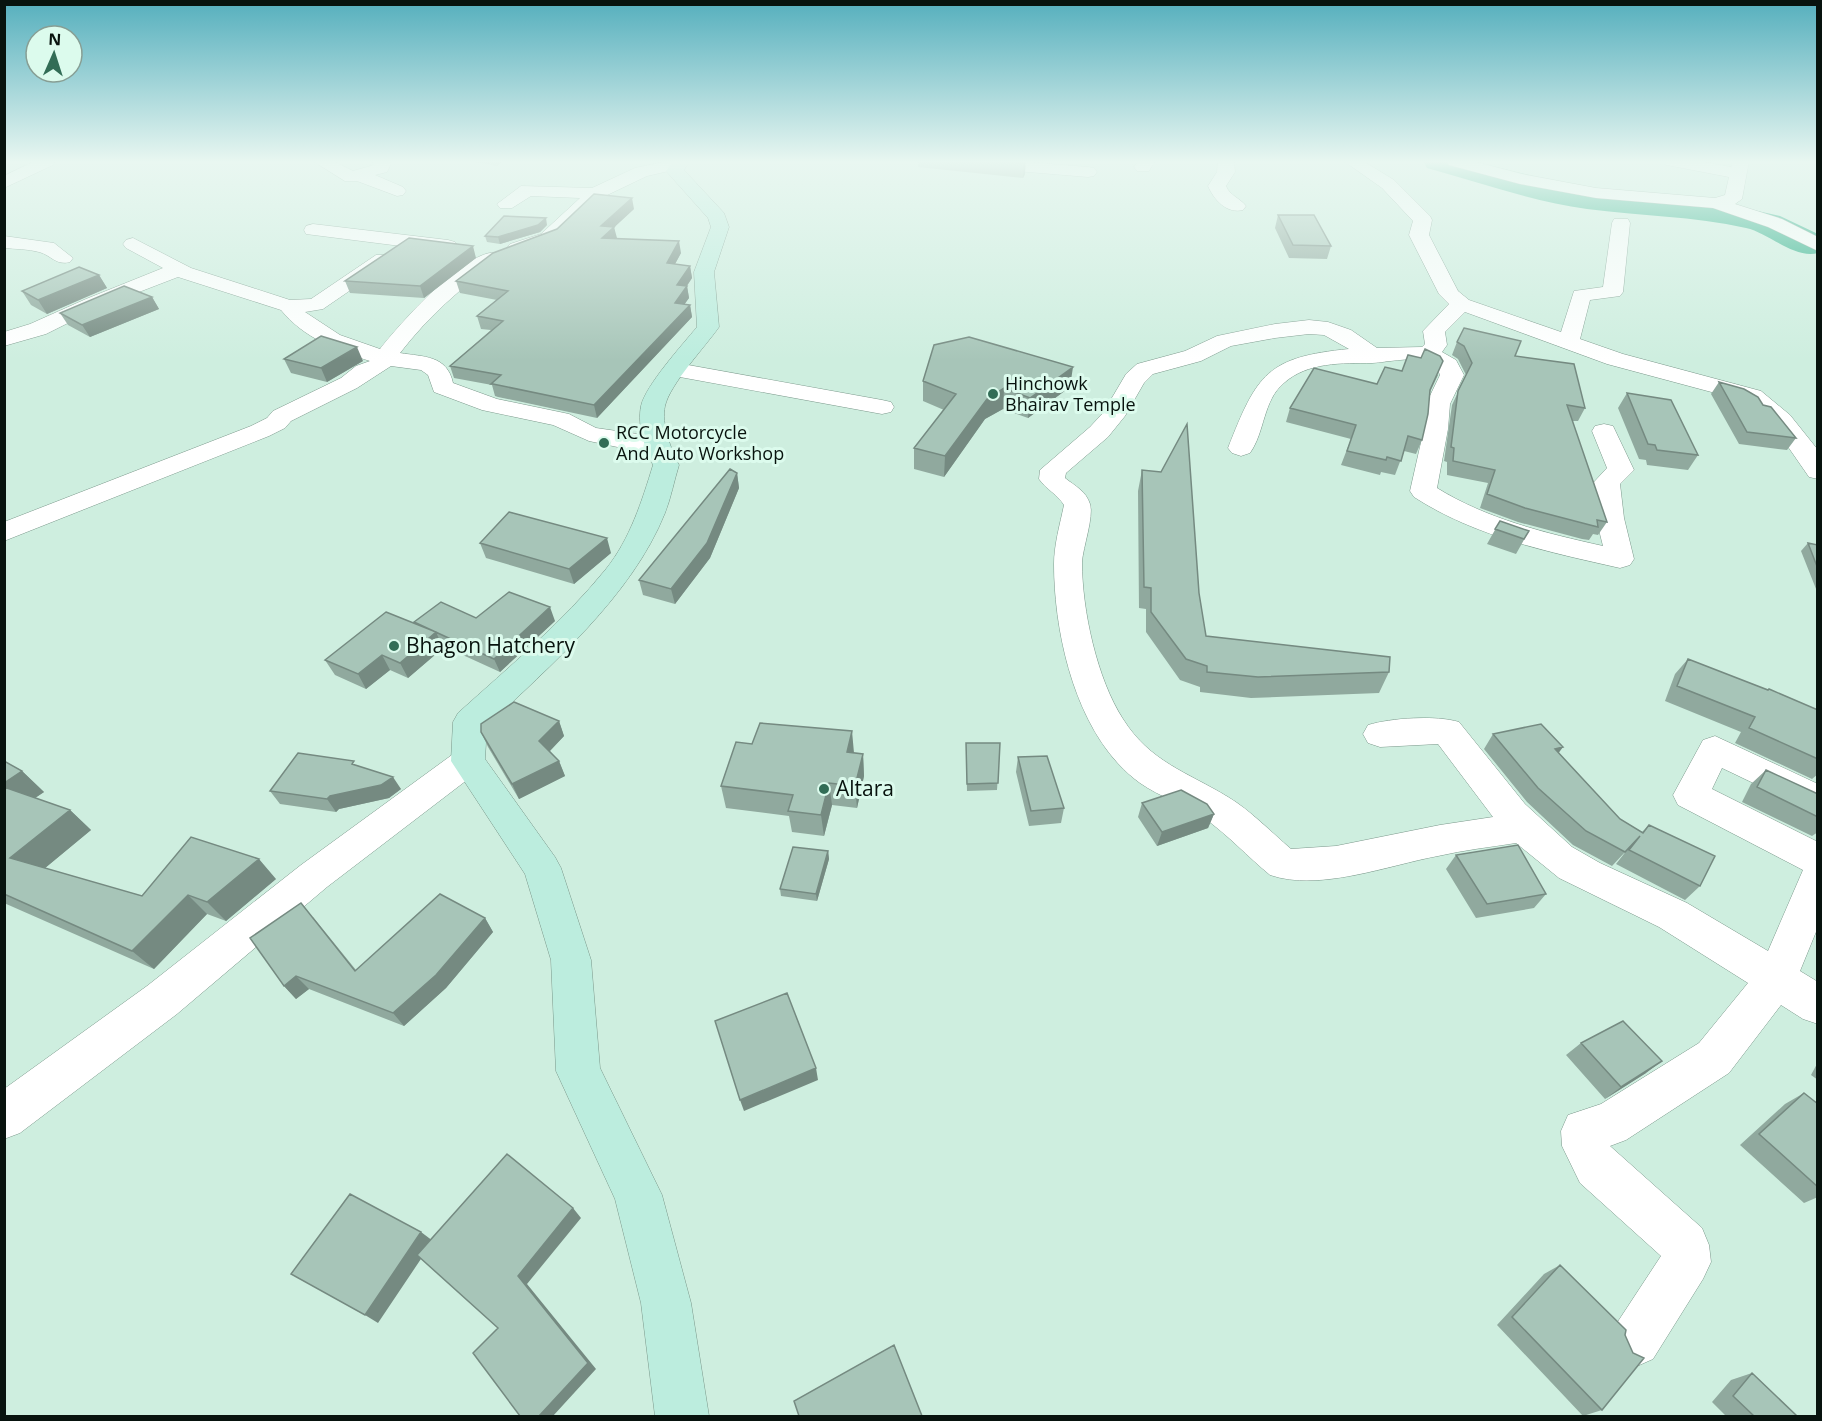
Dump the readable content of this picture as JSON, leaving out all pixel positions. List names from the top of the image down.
{
  "places": [
    "Hinchowk Bhairav Temple",
    "RCC Motorcycle And Auto Workshop",
    "Bhagon Hatchery",
    "Altara"
  ],
  "north": "top"
}
